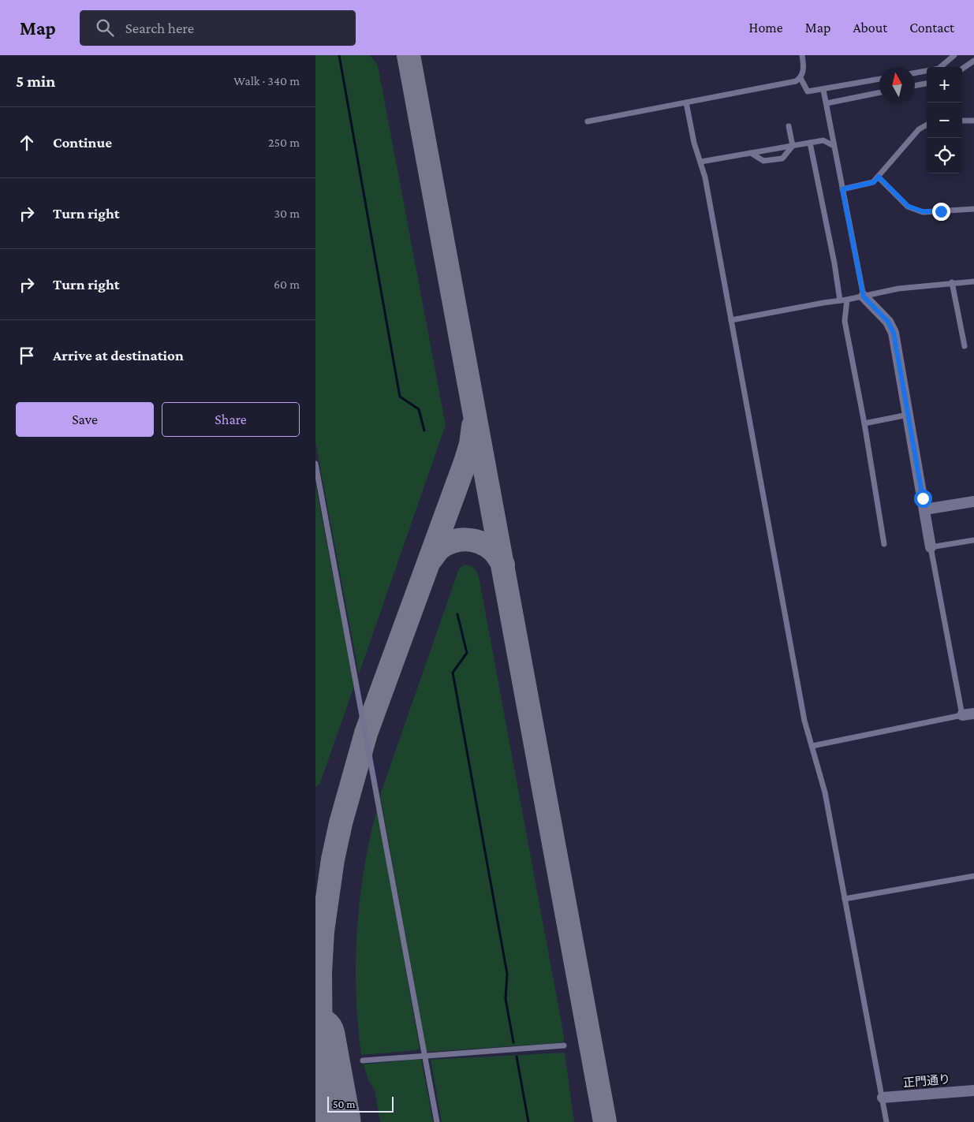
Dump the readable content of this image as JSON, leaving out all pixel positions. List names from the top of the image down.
{
  "streets": {
    "street": ["正門通り"]
  },
  "scale_bar": "50 m",
  "north": "top",
  "page": {
    "header": "Map",
    "search": "Search here",
    "nav": [
      "Home",
      "Map",
      "About",
      "Contact"
    ],
    "heading": ["5 min", "Walk · 340 m"],
    "map_buttons": ["+", "−"],
    "list": [
      ["Continue", "250 m"],
      ["Turn right", "30 m"],
      ["Turn right", "60 m"],
      "Arrive at destination"
    ],
    "buttons": ["Save", "Share"],
    "scale": "50 m"
  }
}
